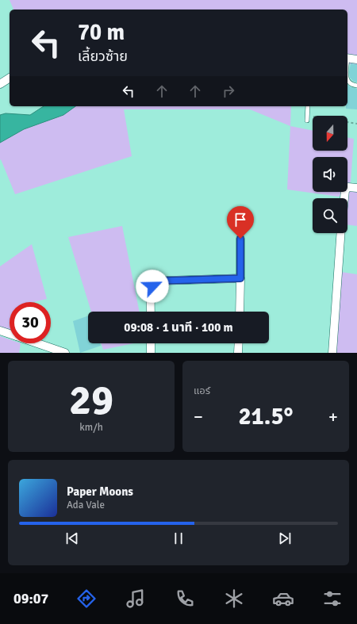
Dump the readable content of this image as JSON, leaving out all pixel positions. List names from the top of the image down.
{
  "north": "bottom",
  "page": {
    "turn": ["70 m", "เลี้ยวซ้าย"],
    "limit": "30",
    "trip": "09:08 · 1 นาที · 100 m",
    "tile": [
      ["29", "km/h"],
      "แอร์"
    ],
    "heat": ["−", "21.5°", "+"],
    "song": ["Paper Moons", "Ada Vale"],
    "tabs": "09:07"
  }
}
